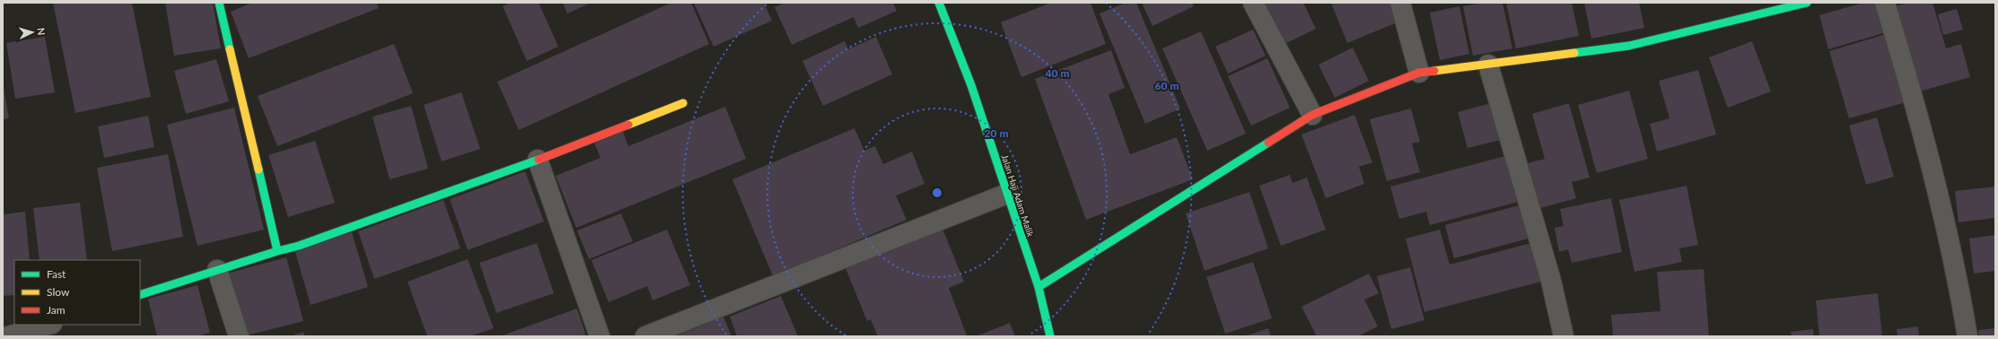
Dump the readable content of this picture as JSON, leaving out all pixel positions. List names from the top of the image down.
{
  "streets": {
    "street": ["Jalan Haji Adam Malik"]
  },
  "legend": ["Fast", "Slow", "Jam"],
  "north": "right",
  "rings": ["40 m", "60 m", "20 m"]
}
